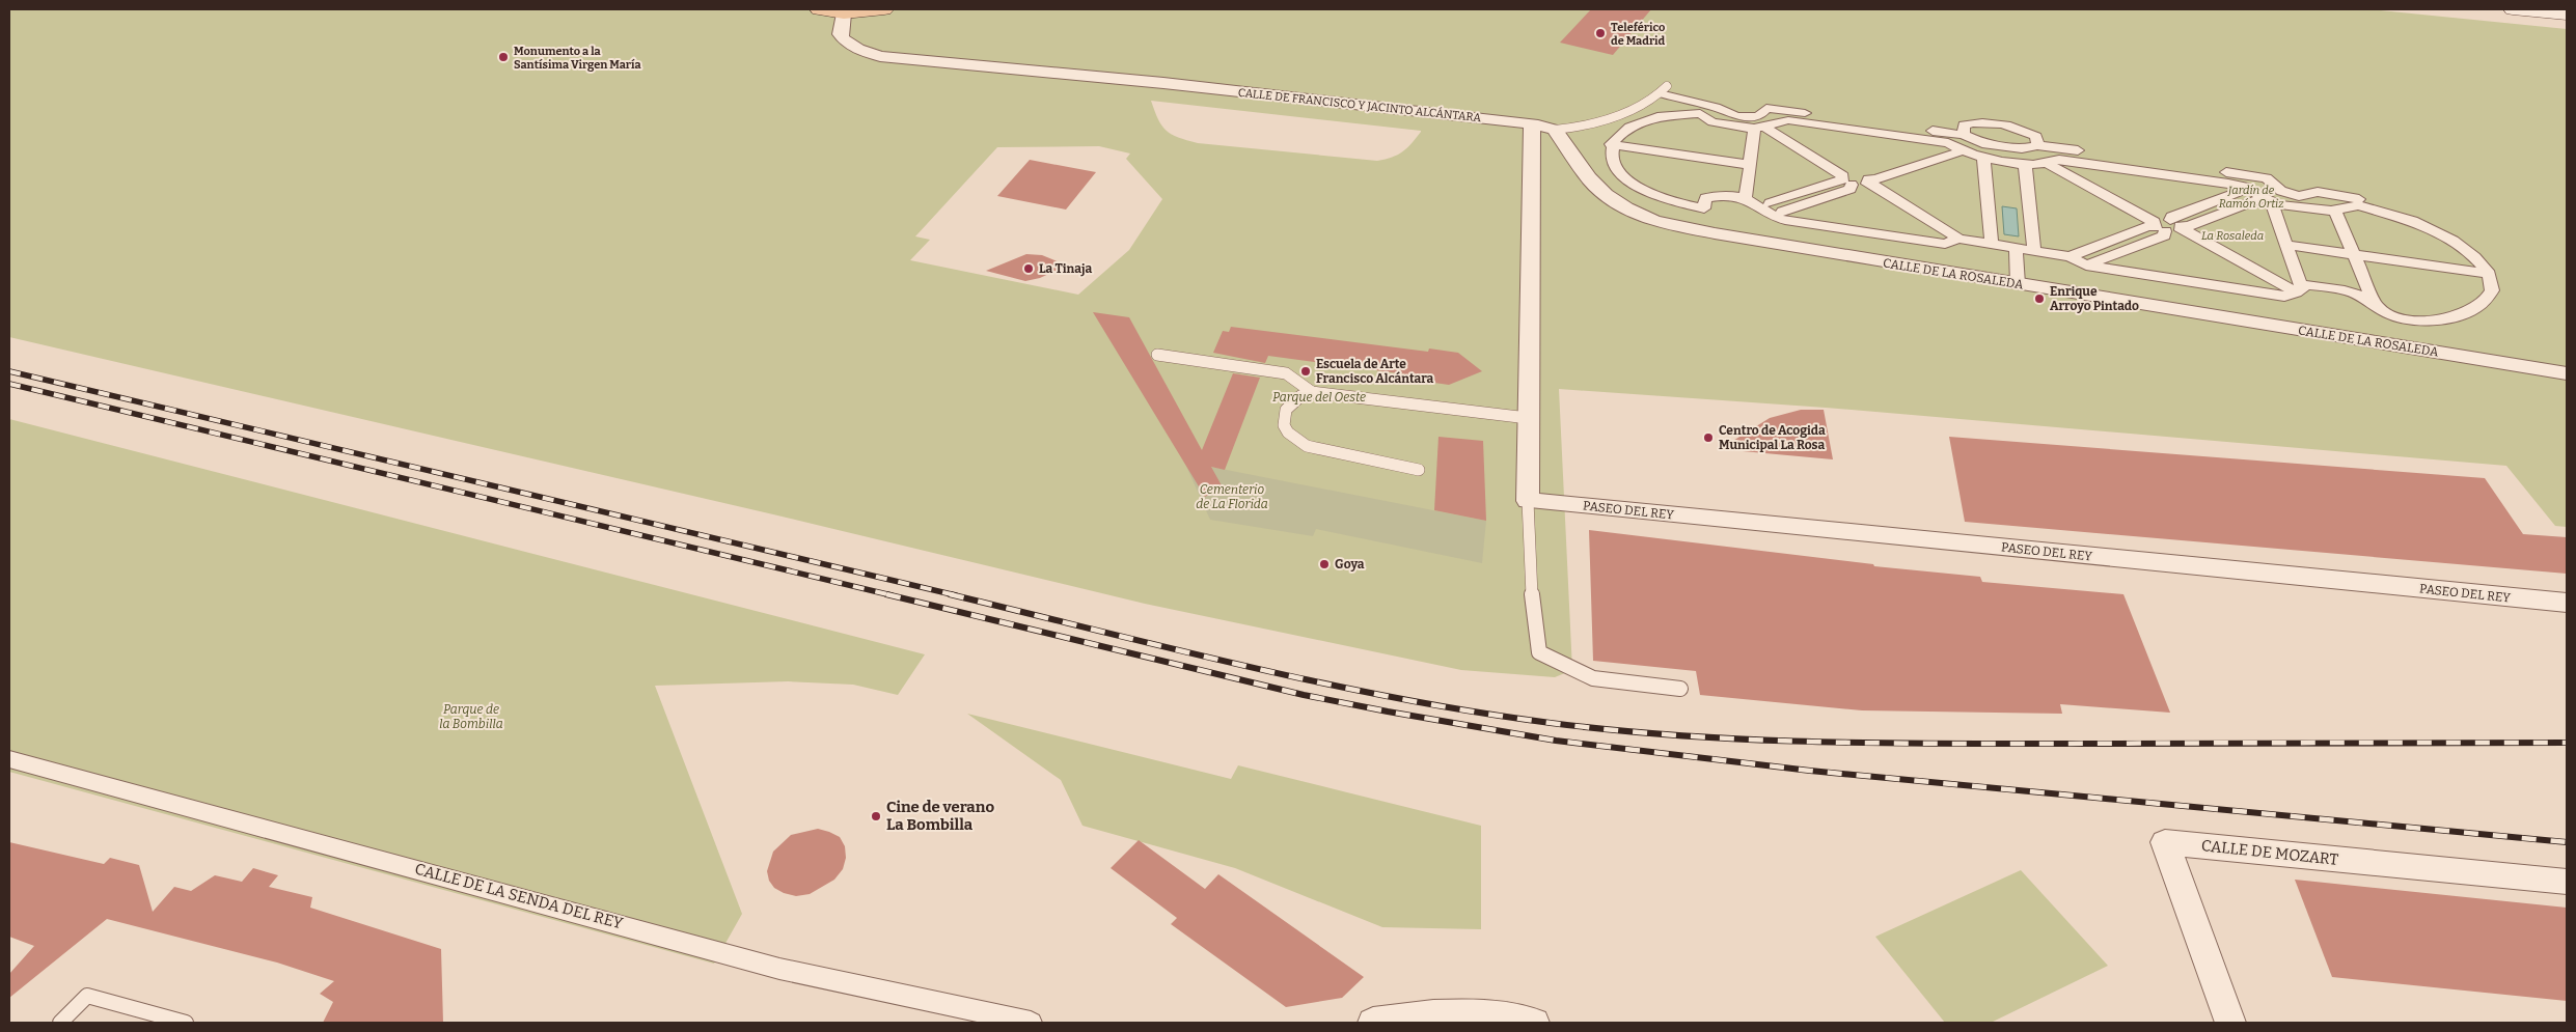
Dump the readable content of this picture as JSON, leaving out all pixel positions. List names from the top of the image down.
{
  "streets": {
    "street": [
      "CALLE DE FRANCISCO Y JACINTO ALCÁNTARA",
      "CALLE DE LA ROSALEDA",
      "PASEO DEL REY",
      "CALLE DE MOZART",
      "CALLE DE LA SENDA DEL REY"
    ]
  },
  "parks": [
    "Jardín de Ramón Ortiz",
    "La Rosaleda",
    "Parque del Oeste",
    "Cementerio de La Florida",
    "Parque de la Bombilla"
  ],
  "places": [
    "Teleférico de Madrid",
    "Monumento a la Santísima Virgen María",
    "La Tinaja",
    "Enrique Arroyo Pintado",
    "Escuela de Arte Francisco Alcántara",
    "Centro de Acogida Municipal La Rosa",
    "Goya",
    "Cine de verano La Bombilla"
  ]
}
